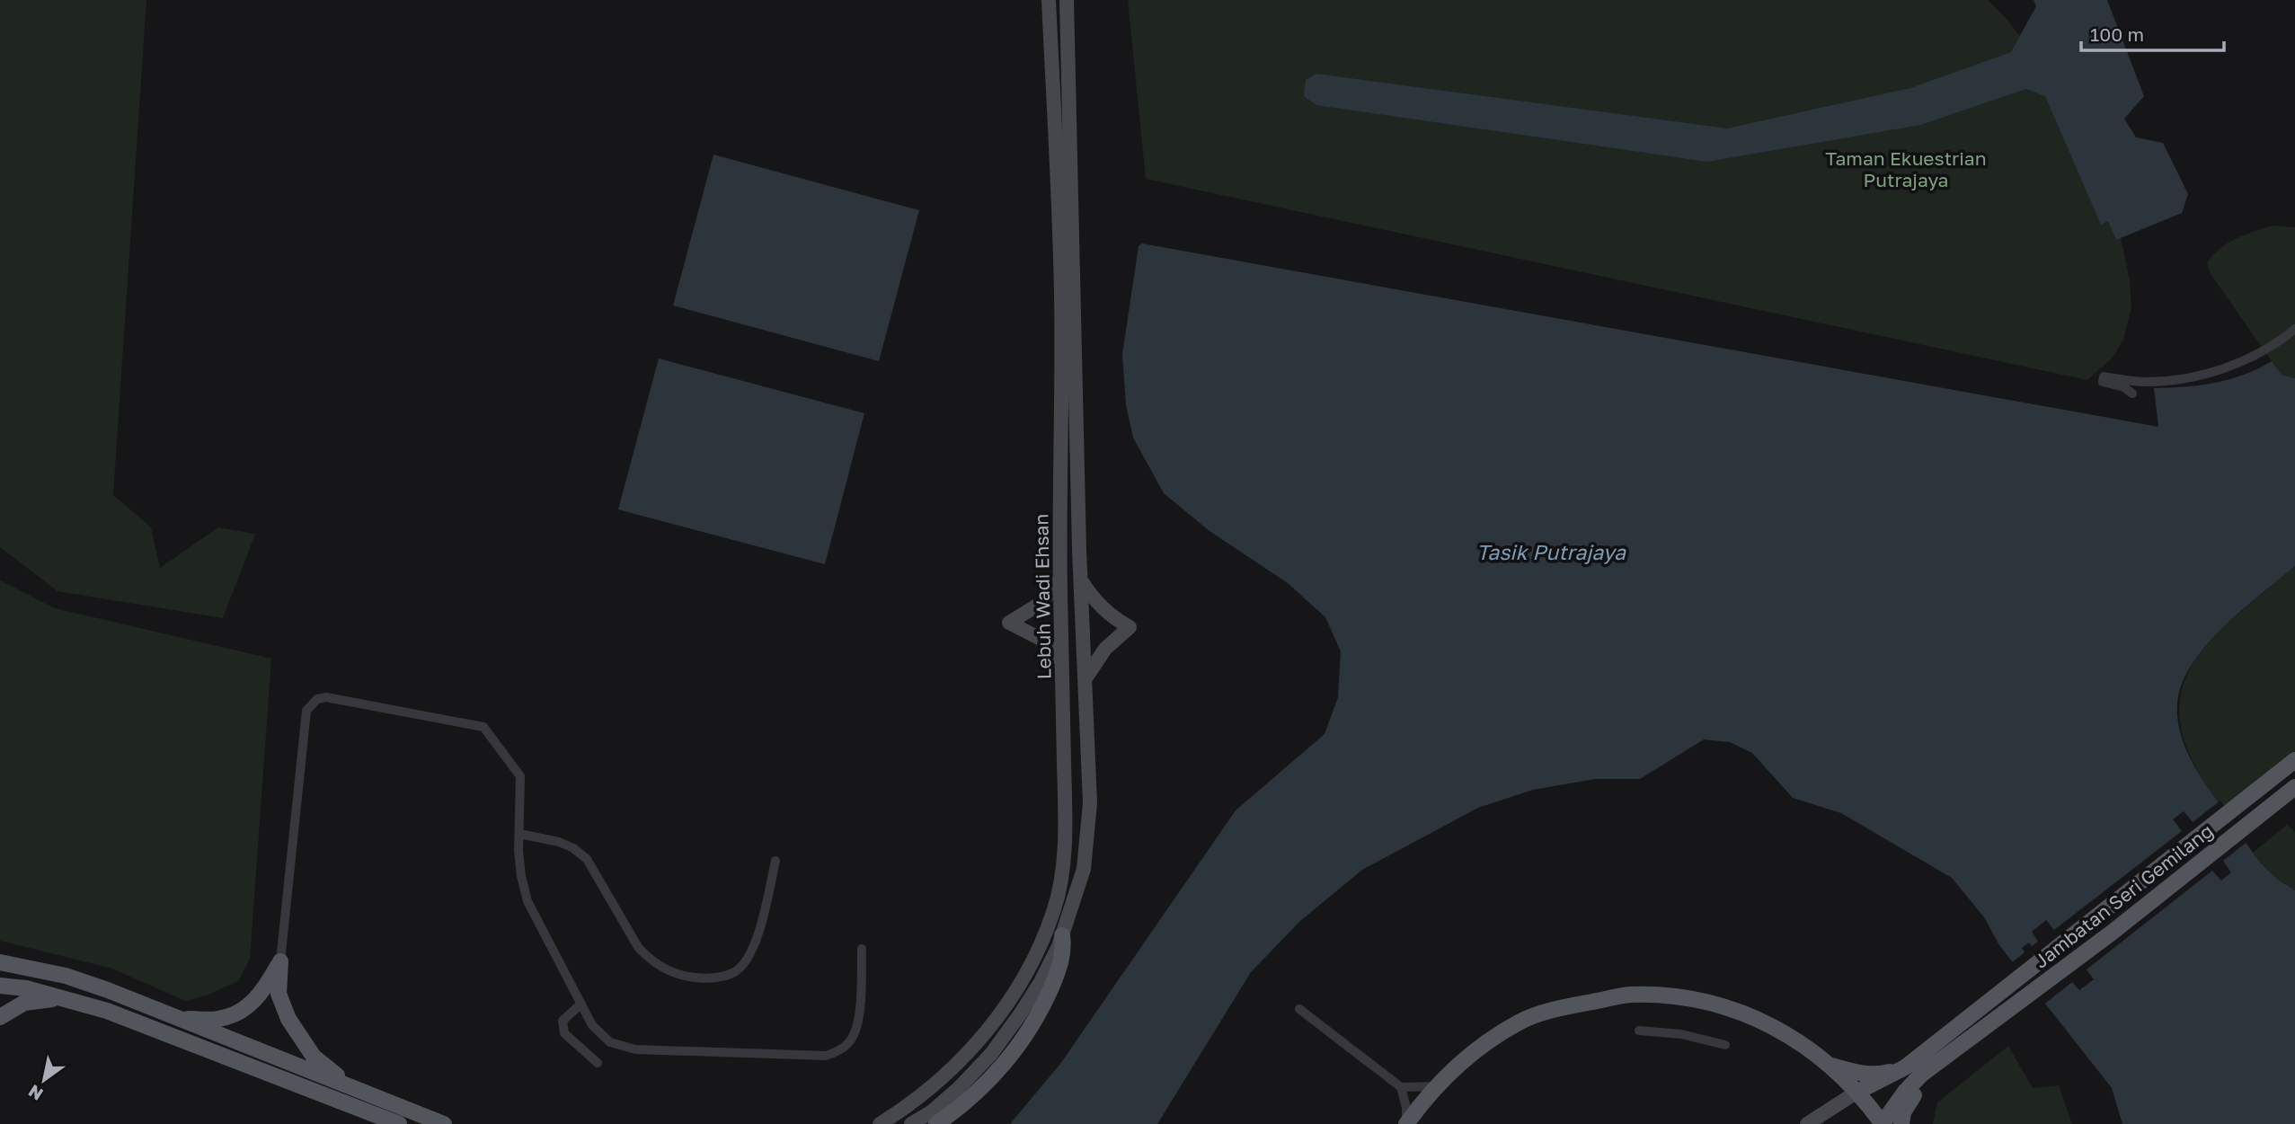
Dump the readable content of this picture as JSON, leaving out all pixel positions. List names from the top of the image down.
{
  "streets": {
    "main road": ["Lebuh Wadi Ehsan", "Jambatan Seri Gemilang"]
  },
  "water": ["Tasik Putrajaya"],
  "parks": ["Taman Ekuestrian Putrajaya"],
  "scale_bar": "100 m",
  "north": "bottom left"
}
